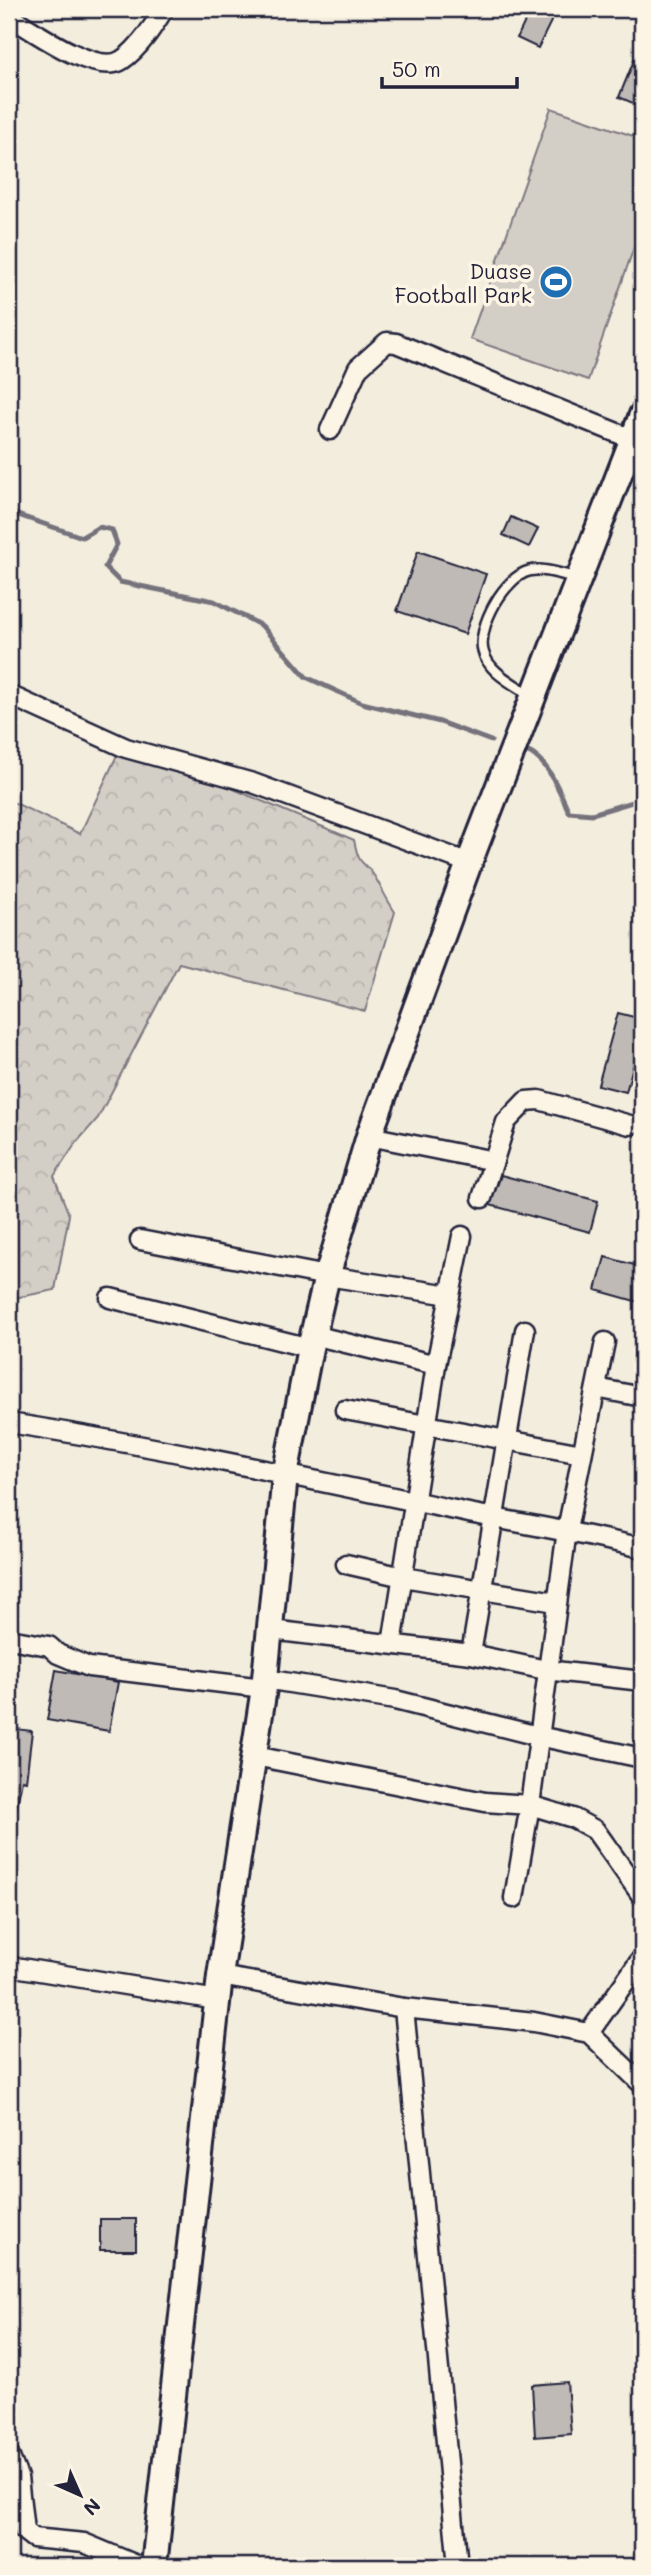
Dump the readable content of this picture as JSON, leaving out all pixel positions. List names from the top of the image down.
{
  "places": {
    "sports": ["Duase Football Park"]
  },
  "scale_bar": "50 m",
  "north": "bottom right"
}
